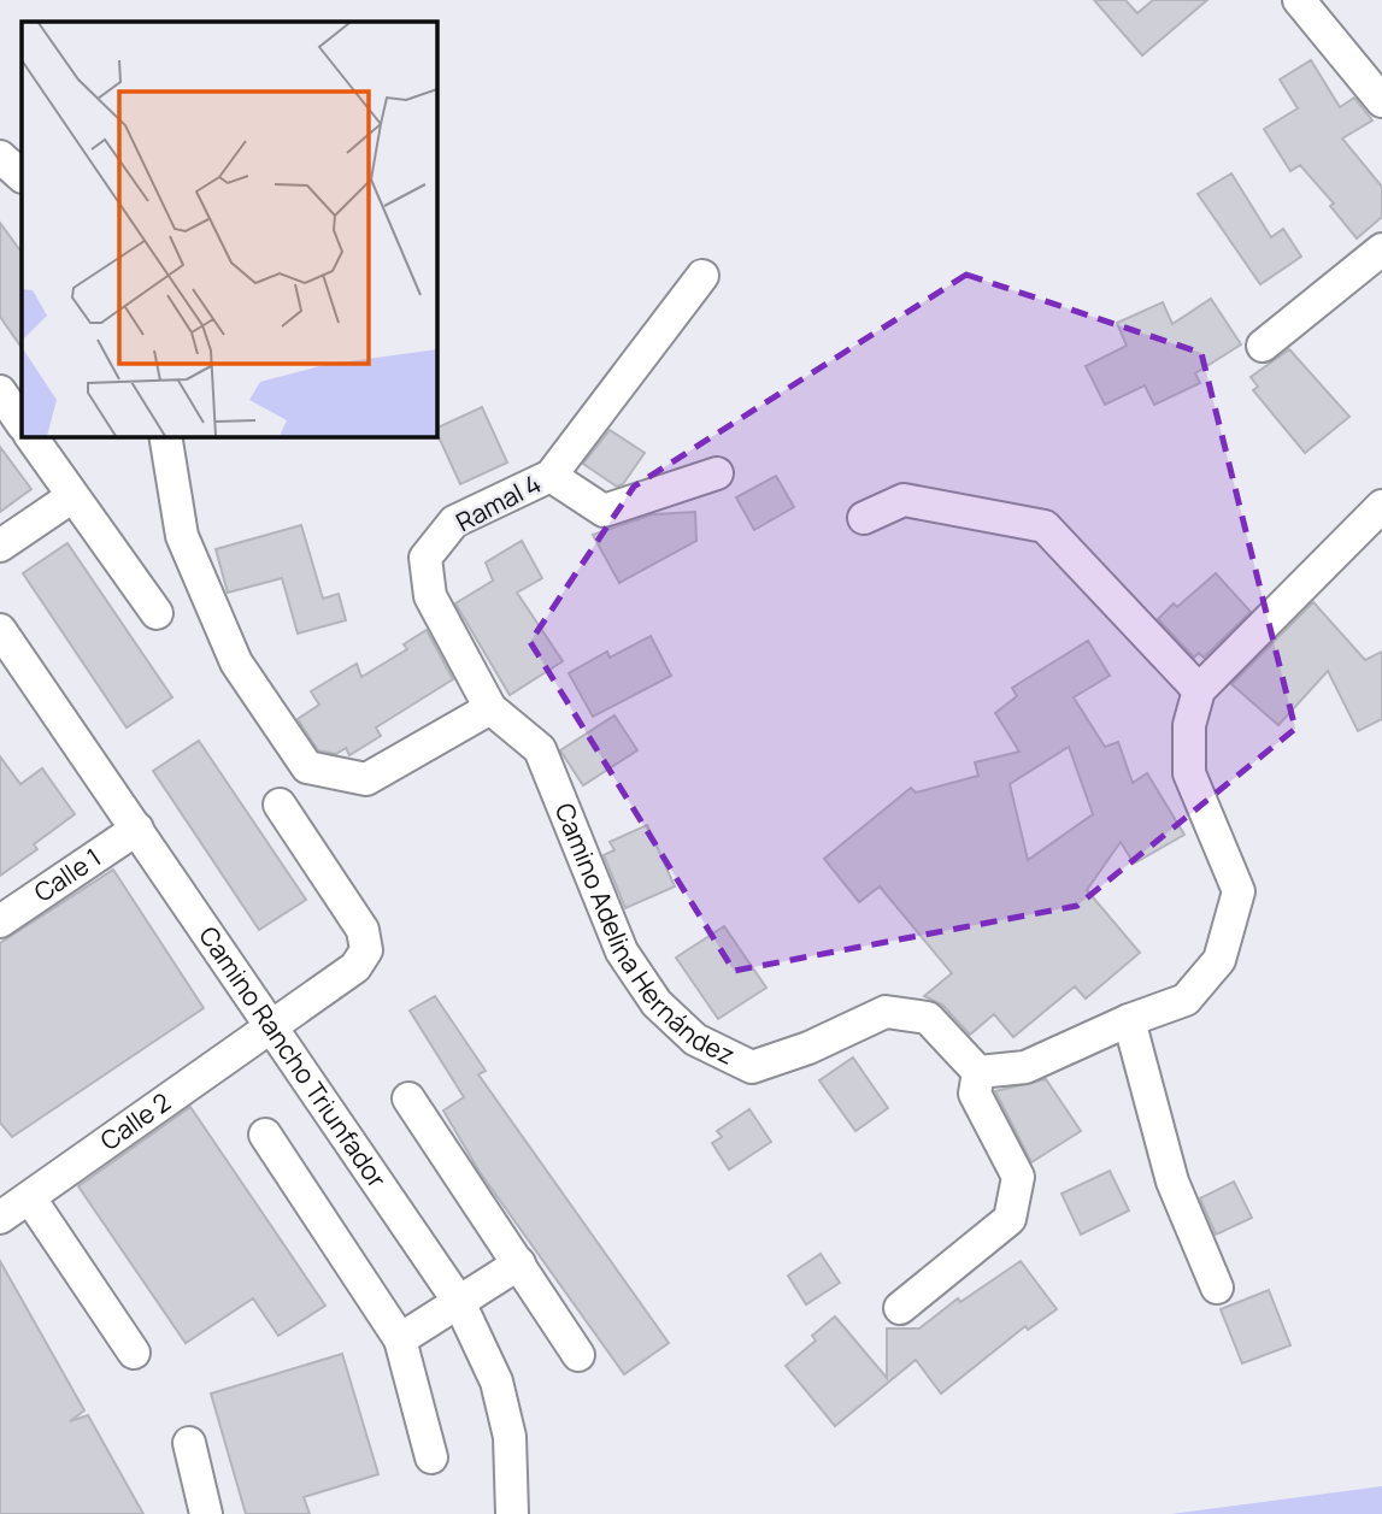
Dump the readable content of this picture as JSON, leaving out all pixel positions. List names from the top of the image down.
{
  "streets": {
    "street": [
      "Ramal 4",
      "Calle 1",
      "Camino Adelina Hernández",
      "Camino Rancho Triunfador",
      "Calle 2"
    ]
  },
  "crossings": [
    ["Ramal 4", "Camino Adelina Hernández"],
    ["Calle 1", "Camino Rancho Triunfador"],
    ["Camino Rancho Triunfador", "Calle 2"]
  ]
}
